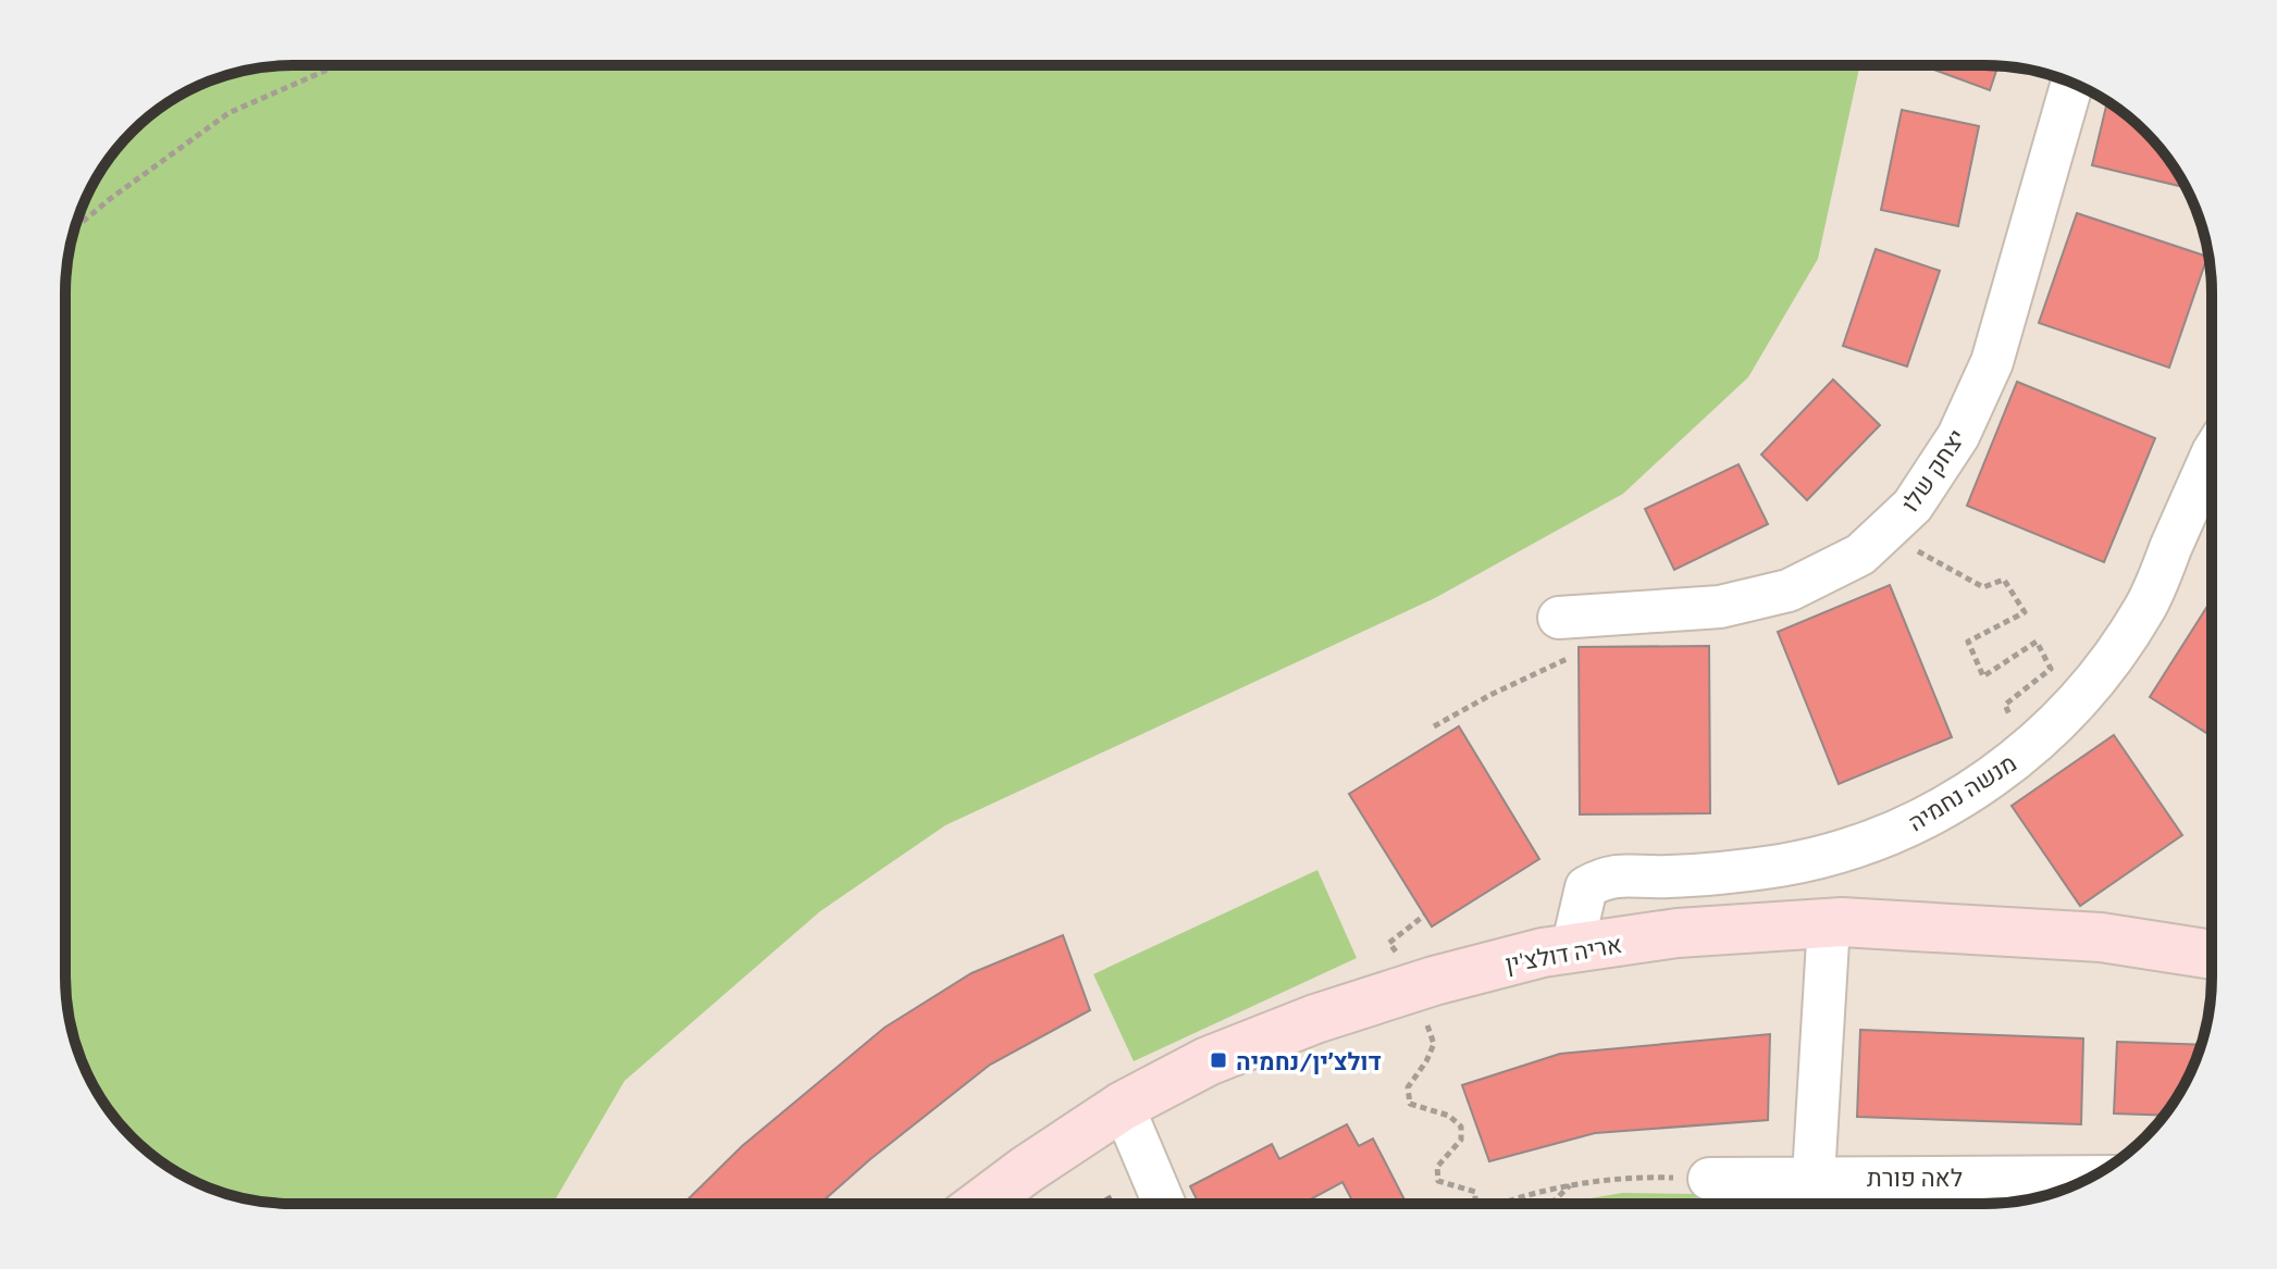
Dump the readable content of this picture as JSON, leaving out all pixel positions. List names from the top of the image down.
{
  "streets": {
    "street": [
      "יצחק שלו",
      "מנשה נחמיה",
      "אריה דולצ'ין",
      "לאה פורת"
    ]
  },
  "crossings": [
    ["מנשה נחמיה", "אריה דולצ'ין"]
  ],
  "places": {
    "transit": ["דולצ׳ין/נחמיה"]
  }
}
